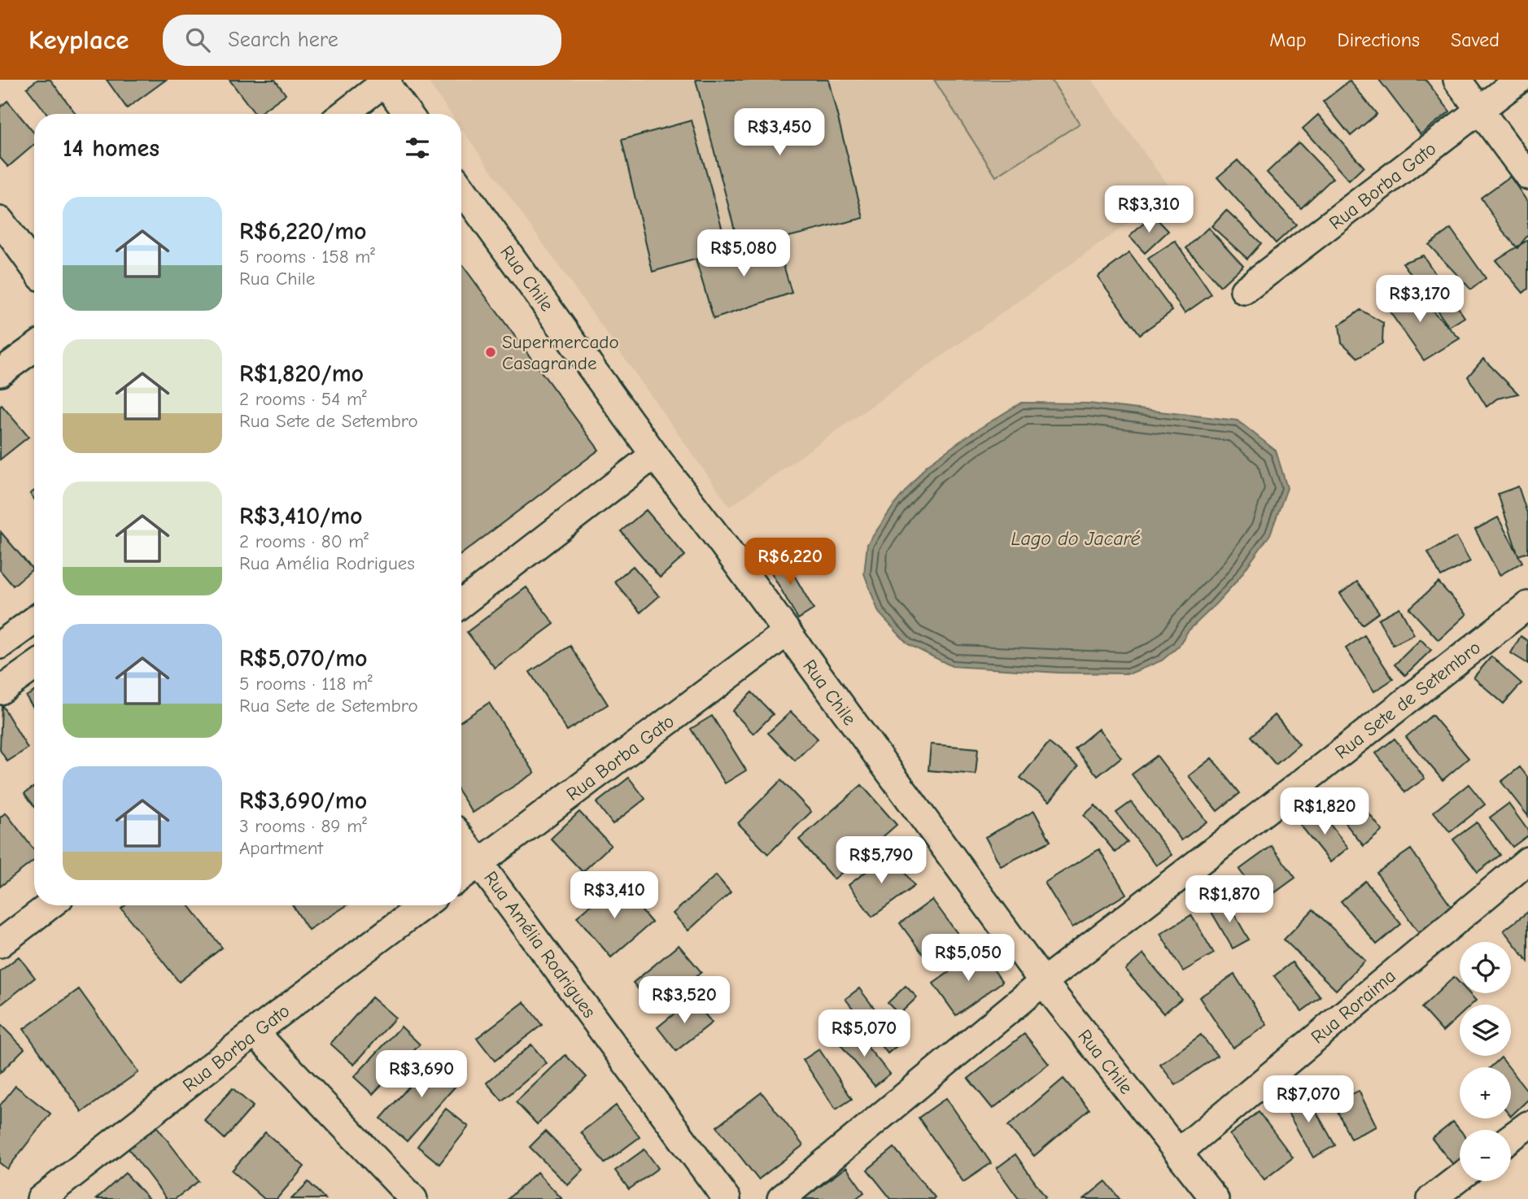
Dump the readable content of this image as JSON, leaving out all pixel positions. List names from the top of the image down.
{
  "streets": {
    "street": [
      "Rua Borba Gato",
      "Rua Chile",
      "Rua Sete de Setembro",
      "Rua Amélia Rodrigues",
      "Rua Roraima"
    ]
  },
  "crossings": [
    ["Rua Borba Gato", "Rua Chile"],
    ["Rua Borba Gato", "Rua Amélia Rodrigues"],
    ["Rua Chile", "Rua Sete de Setembro"],
    ["Rua Chile", "Rua Roraima"]
  ],
  "water": ["Lago do Jacaré"],
  "places": ["Supermercado Casagrande"],
  "page": {
    "header": "Keyplace",
    "search": "Search here",
    "nav": ["Map", "Directions", "Saved"],
    "price": [
      "R$3,450",
      "R$3,310",
      "R$5,080",
      "R$3,170",
      "R$6,220",
      "R$1,820",
      "R$5,790",
      "R$3,410",
      "R$1,870",
      "R$5,050",
      "R$3,520",
      "R$5,070",
      "R$3,690",
      "R$7,070"
    ],
    "heading": "14 homes",
    "list": [
      {
        "name": "R$6,220/mo",
        "note": "5 rooms · 158 m² · Rua Chile"
      },
      {
        "name": "R$1,820/mo",
        "note": "2 rooms · 54 m² · Rua Sete de Setembro"
      },
      {
        "name": "R$3,410/mo",
        "note": "2 rooms · 80 m² · Rua Amélia Rodrigues"
      },
      {
        "name": "R$5,070/mo",
        "note": "5 rooms · 118 m² · Rua Sete de Setembro"
      },
      {
        "name": "R$3,690/mo",
        "note": "3 rooms · 89 m² · Apartment"
      }
    ],
    "map_buttons": ["+", "−"]
  }
}
